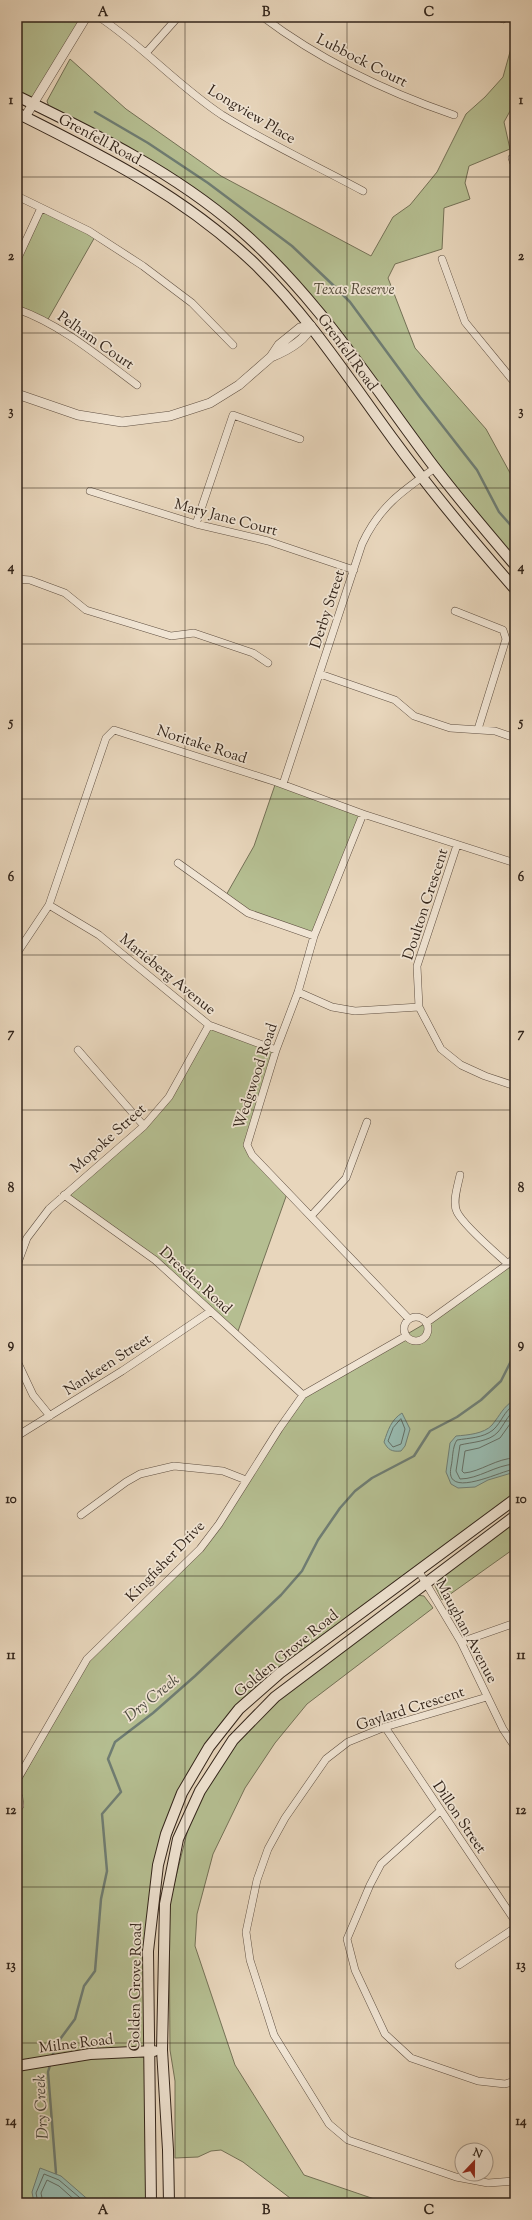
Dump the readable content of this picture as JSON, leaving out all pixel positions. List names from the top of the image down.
{
  "streets": {
    "main road": ["Grenfell Road", "Golden Grove Road", "Milne Road"],
    "street": [
      "Lubbock Court",
      "Longview Place",
      "Pelham Court",
      "Mary Jane Court",
      "Derby Street",
      "Noritake Road",
      "Doulton Crescent",
      "Marieberg Avenue",
      "Wedgwood Road",
      "Mopoke Street",
      "Dresden Road",
      "Nankeen Street",
      "Kingfisher Drive",
      "Maughan Avenue",
      "Gaylard Crescent",
      "Dillon Street"
    ]
  },
  "crossings": [
    ["Grenfell Road", "Derby Street"],
    ["Mary Jane Court", "Derby Street"],
    ["Derby Street", "Noritake Road"],
    ["Noritake Road", "Doulton Crescent"],
    ["Noritake Road", "Marieberg Avenue"],
    ["Noritake Road", "Wedgwood Road"],
    ["Marieberg Avenue", "Wedgwood Road"],
    ["Marieberg Avenue", "Mopoke Street"],
    ["Wedgwood Road", "Kingfisher Drive"],
    ["Mopoke Street", "Dresden Road"],
    ["Dresden Road", "Nankeen Street"],
    ["Dresden Road", "Kingfisher Drive"],
    ["Maughan Avenue", "Golden Grove Road"],
    ["Maughan Avenue", "Gaylard Crescent"],
    ["Golden Grove Road", "Milne Road"],
    ["Gaylard Crescent", "Dillon Street"]
  ],
  "water": ["Dry Creek"],
  "parks": ["Texas Reserve"],
  "north": "top",
  "grid": {
    "columns": ["A", "B", "C"],
    "rows": [
      "1",
      "2",
      "3",
      "4",
      "5",
      "6",
      "7",
      "8",
      "9",
      "10",
      "11",
      "12",
      "13",
      "14"
    ]
  }
}
